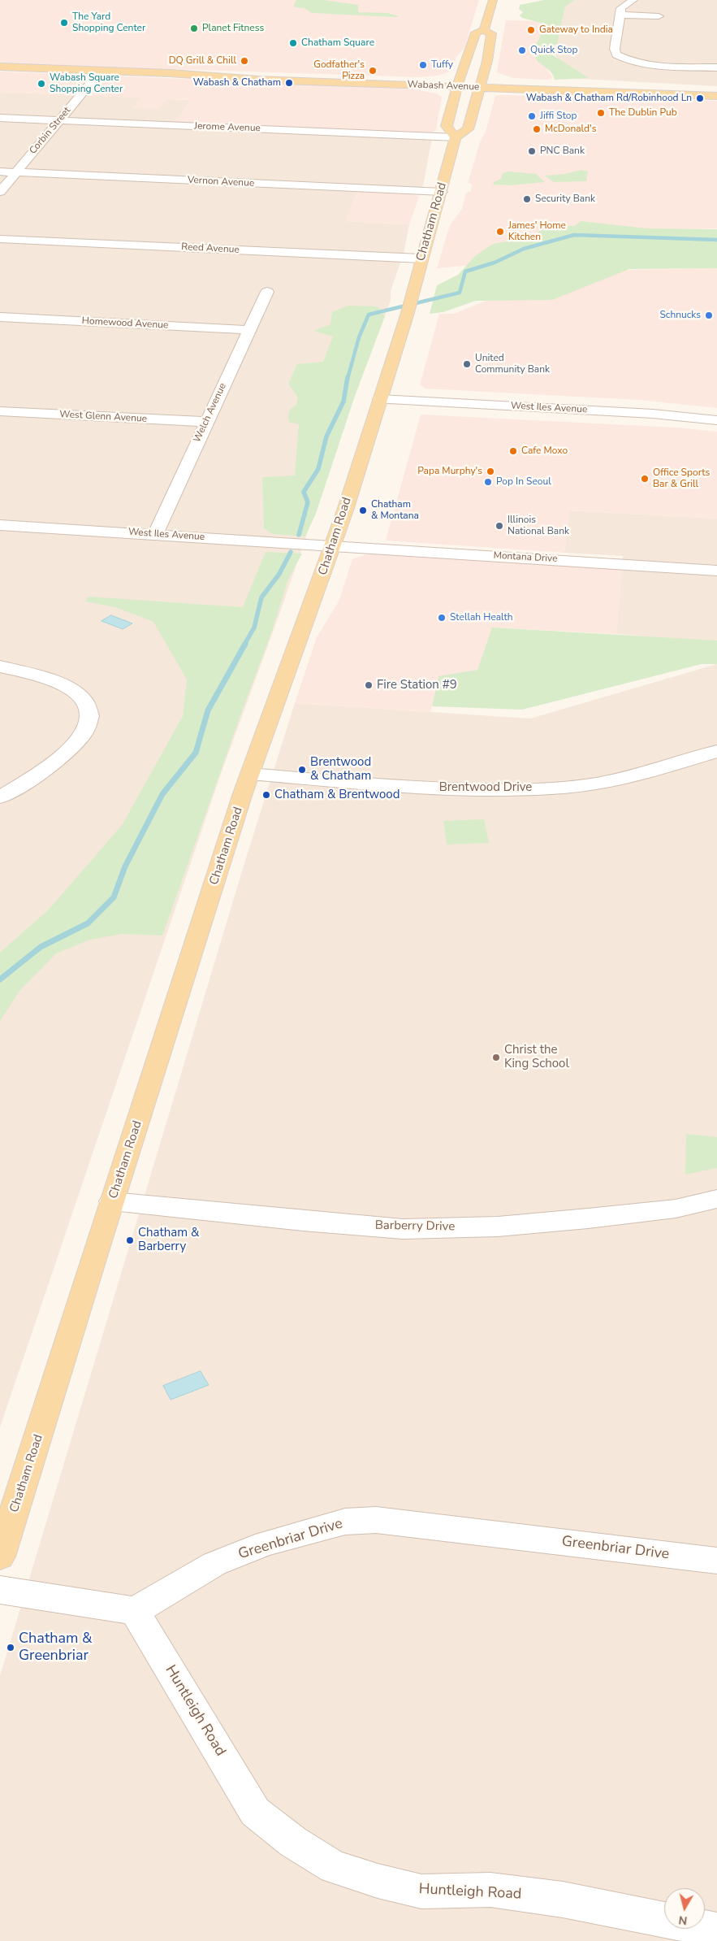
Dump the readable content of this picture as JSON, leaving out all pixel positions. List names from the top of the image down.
{
  "streets": {
    "main road": ["Wabash Avenue", "Chatham Road"],
    "street": [
      "Jerome Avenue",
      "Corbin Street",
      "Vernon Avenue",
      "Reed Avenue",
      "Homewood Avenue",
      "West Iles Avenue",
      "Welch Avenue",
      "West Glenn Avenue",
      "Montana Drive",
      "Brentwood Drive",
      "Barberry Drive",
      "Greenbriar Drive",
      "Huntleigh Road"
    ]
  },
  "crossings": [
    ["Wabash Avenue", "Corbin Street"],
    ["Jerome Avenue", "Corbin Street"],
    ["Jerome Avenue", "Chatham Road"],
    ["Corbin Street", "Vernon Avenue"],
    ["Vernon Avenue", "Chatham Road"],
    ["Chatham Road", "Reed Avenue"],
    ["Chatham Road", "West Iles Avenue"],
    ["Chatham Road", "Montana Drive"],
    ["Chatham Road", "Brentwood Drive"],
    ["Chatham Road", "Barberry Drive"],
    ["Homewood Avenue", "Welch Avenue"],
    ["West Iles Avenue", "Welch Avenue"],
    ["West Iles Avenue", "Montana Drive"],
    ["Welch Avenue", "West Glenn Avenue"],
    ["Greenbriar Drive", "Huntleigh Road"]
  ],
  "places": [
    "The Yard Shopping Center",
    "Planet Fitness",
    "Gateway to India",
    "Chatham Square",
    "Quick Stop",
    "DQ Grill & Chill",
    "Tuffy",
    "Godfather's Pizza",
    "Wabash & Chatham",
    "Wabash Square Shopping Center",
    "Wabash & Chatham Rd/Robinhood Ln",
    "The Dublin Pub",
    "Jiffi Stop",
    "McDonald's",
    "PNC Bank",
    "Security Bank",
    "James' Home Kitchen",
    "Schnucks",
    "United Community Bank",
    "Cafe Moxo",
    "Papa Murphy's",
    "Office Sports Bar & Grill",
    "Pop In Seoul",
    "Chatham & Montana",
    "Illinois National Bank",
    "Stellah Health",
    "Fire Station #9",
    "Brentwood & Chatham",
    "Chatham & Brentwood",
    "Christ the King School",
    "Chatham & Barberry",
    "Chatham & Greenbriar"
  ],
  "north": "bottom"
}
